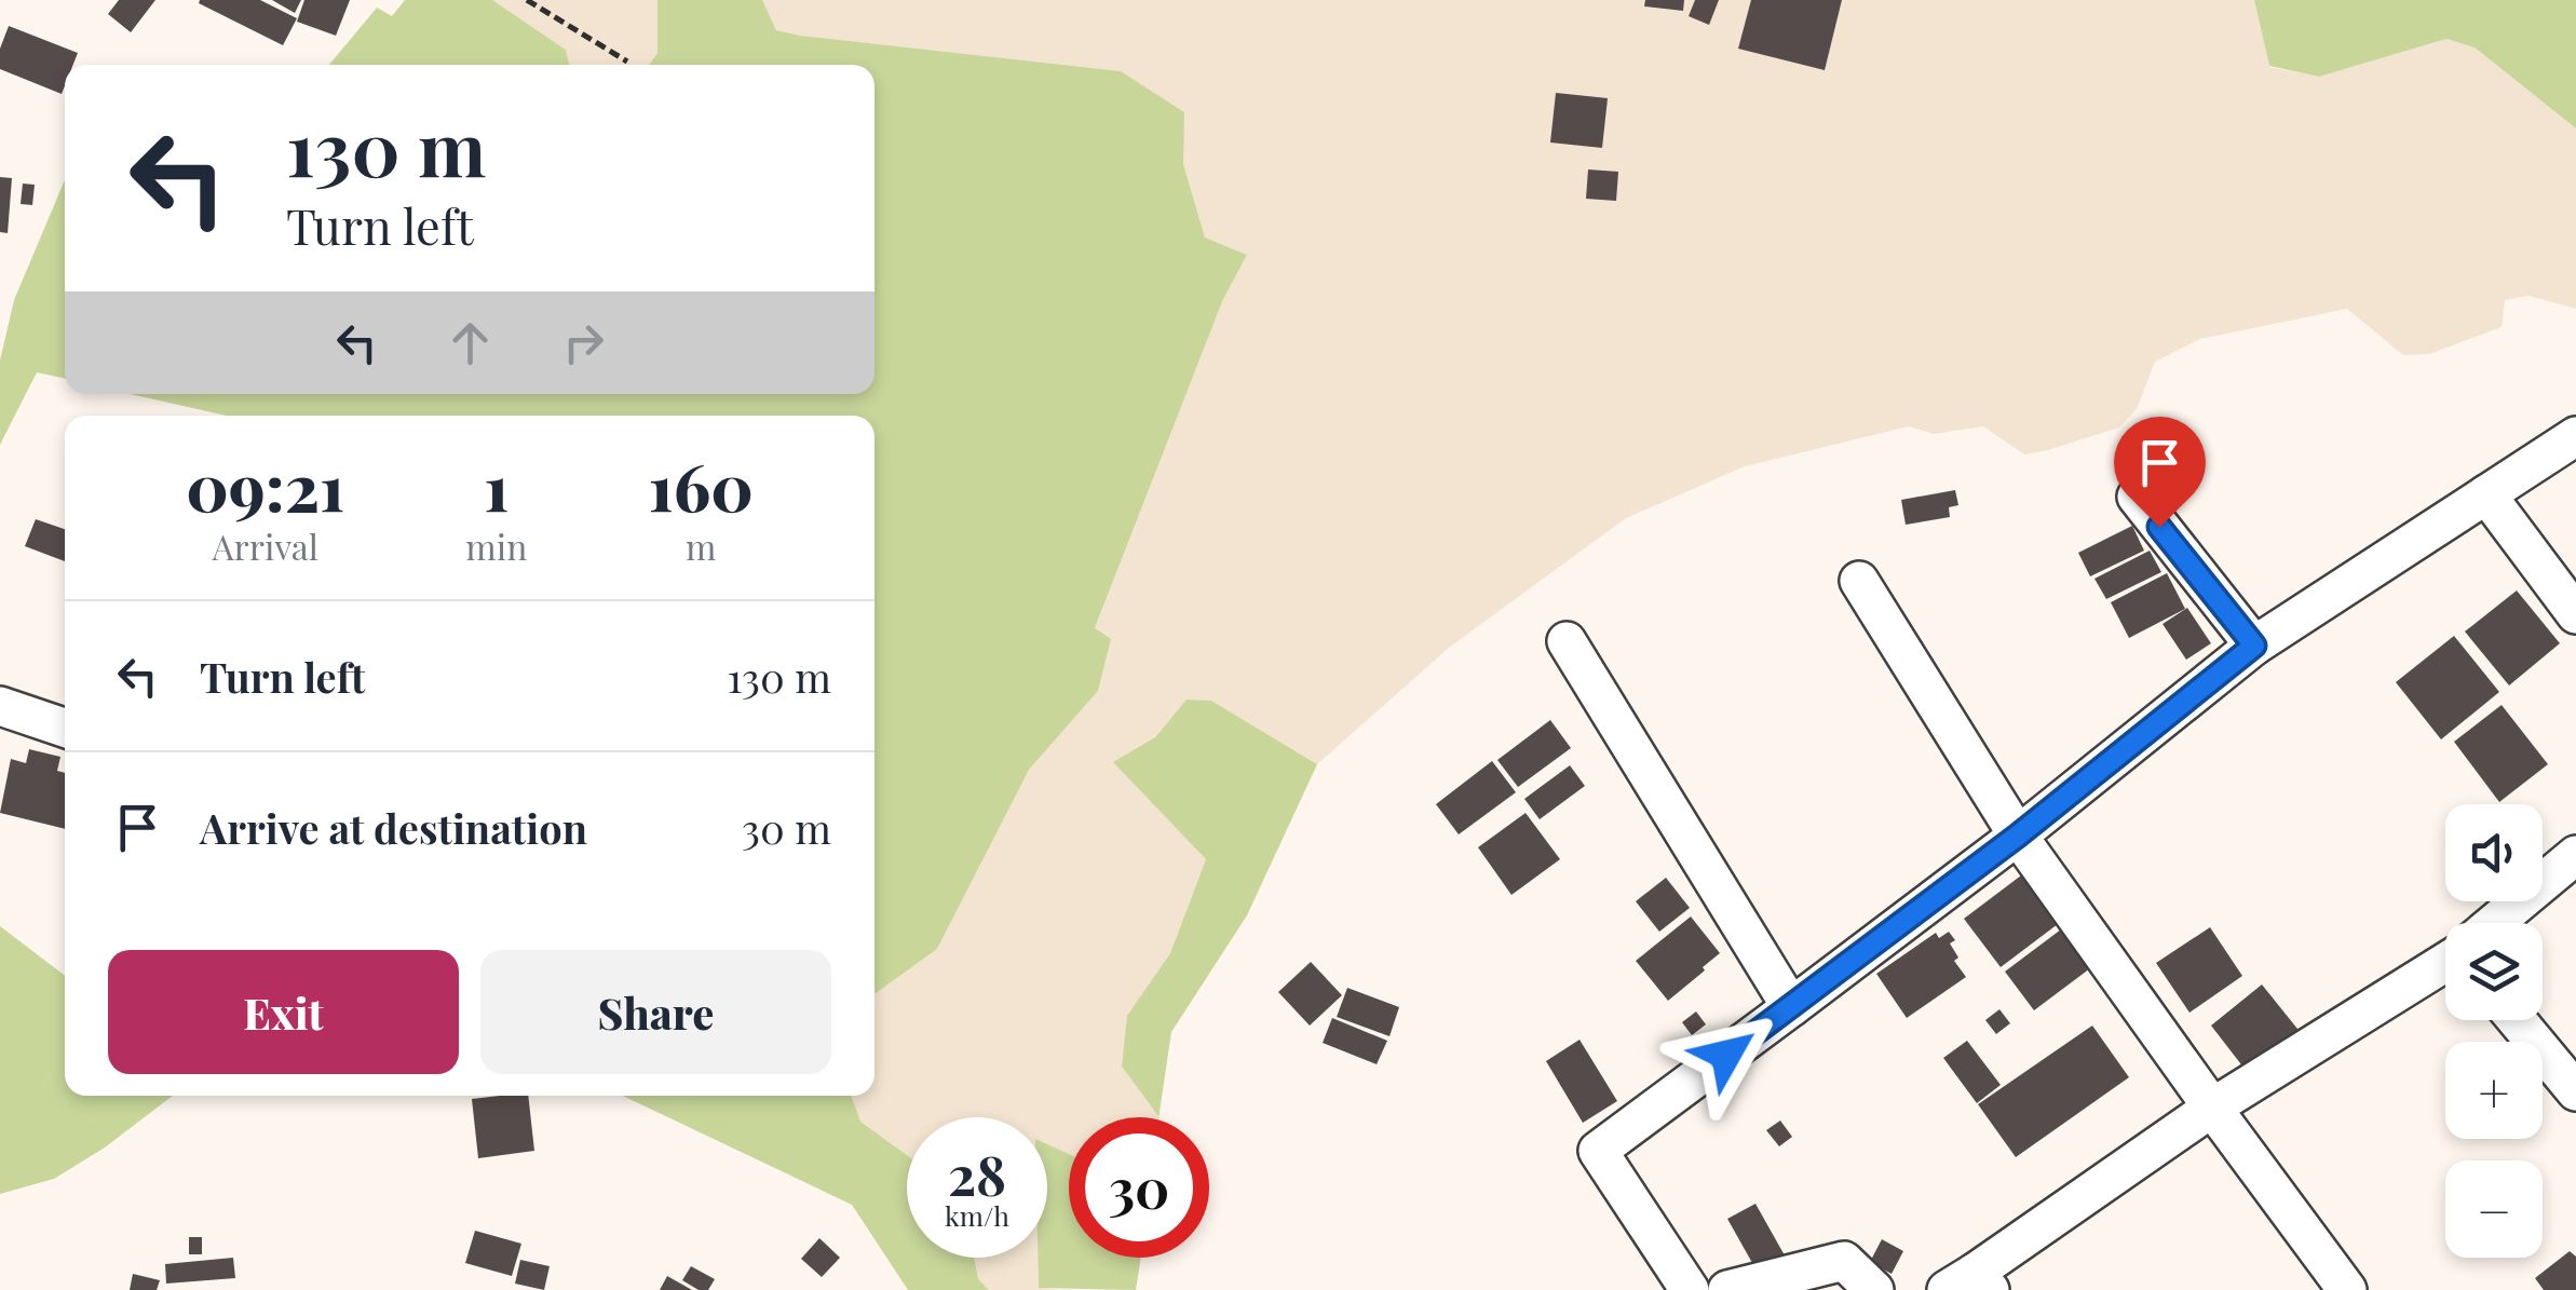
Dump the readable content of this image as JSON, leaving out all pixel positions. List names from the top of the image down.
{
  "page": {
    "turn": ["130 m", "Turn left"],
    "eta": [
      "09:21",
      "Arrival",
      "1",
      "min",
      "160",
      "m"
    ],
    "list": [
      {
        "name": "Turn left",
        "value": "130 m"
      },
      {
        "name": "Arrive at destination",
        "value": "30 m"
      }
    ],
    "map_buttons": ["+", "−"],
    "buttons": ["Exit", "Share"],
    "speed": "28 km/h",
    "limit": "30"
  }
}
